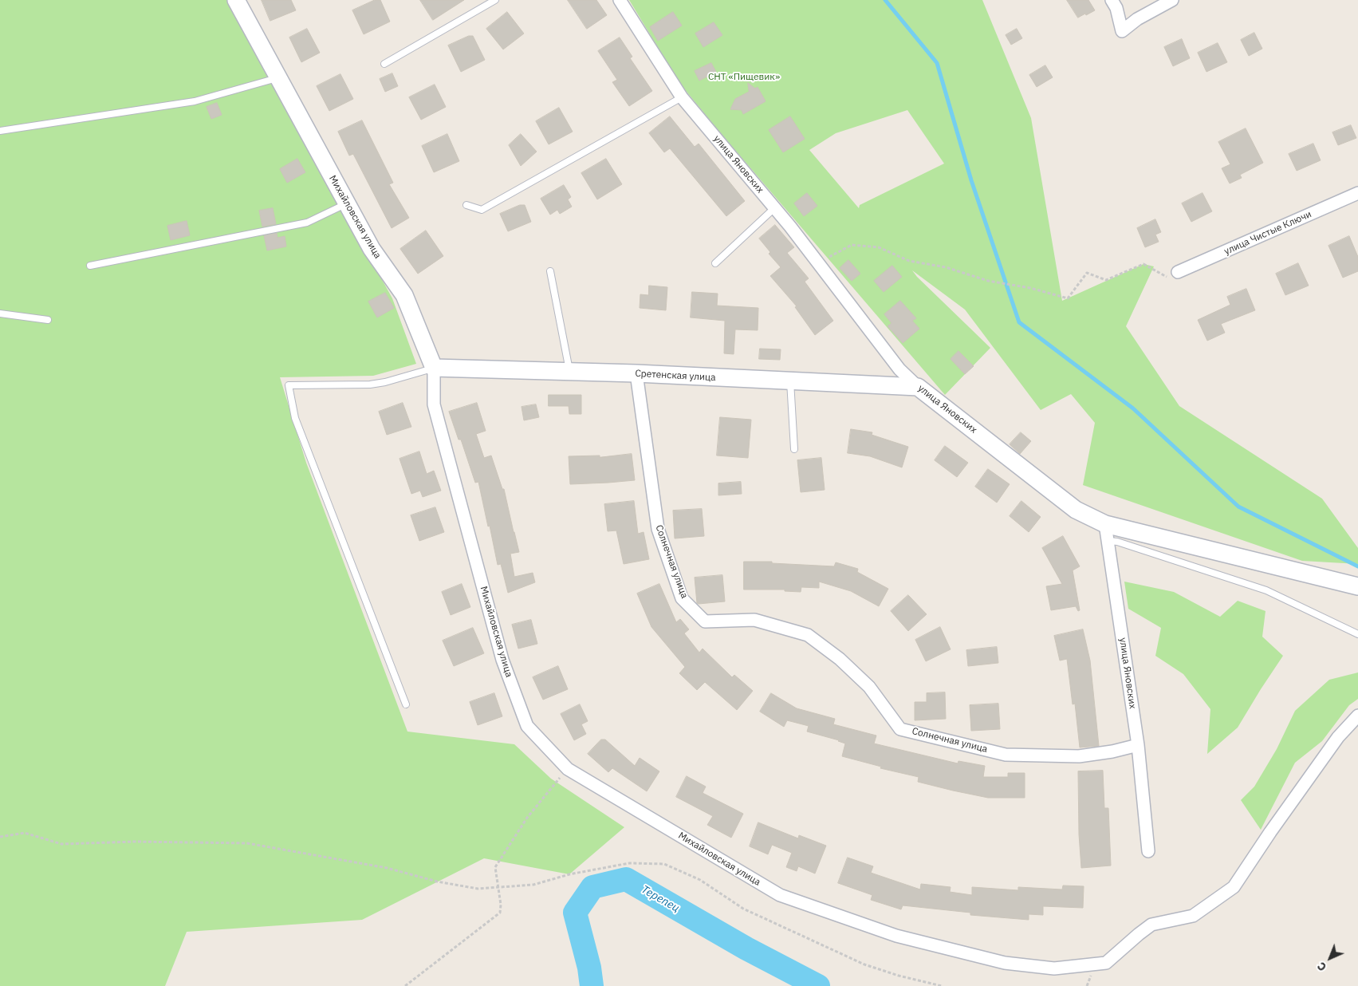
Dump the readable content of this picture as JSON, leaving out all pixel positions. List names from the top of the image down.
{
  "streets": {
    "street": [
      "улица Яновских",
      "Михайловская улица",
      "улица Чистые Ключи",
      "Сретенская улица",
      "Солнечная улица"
    ]
  },
  "crossings": [
    ["улица Яновских", "Сретенская улица"],
    ["улица Яновских", "Солнечная улица"],
    ["Михайловская улица", "Сретенская улица"],
    ["Сретенская улица", "Солнечная улица"]
  ],
  "water": ["Терепец"],
  "parks": ["СНТ «Пищевик»"],
  "north": "bottom left"
}
